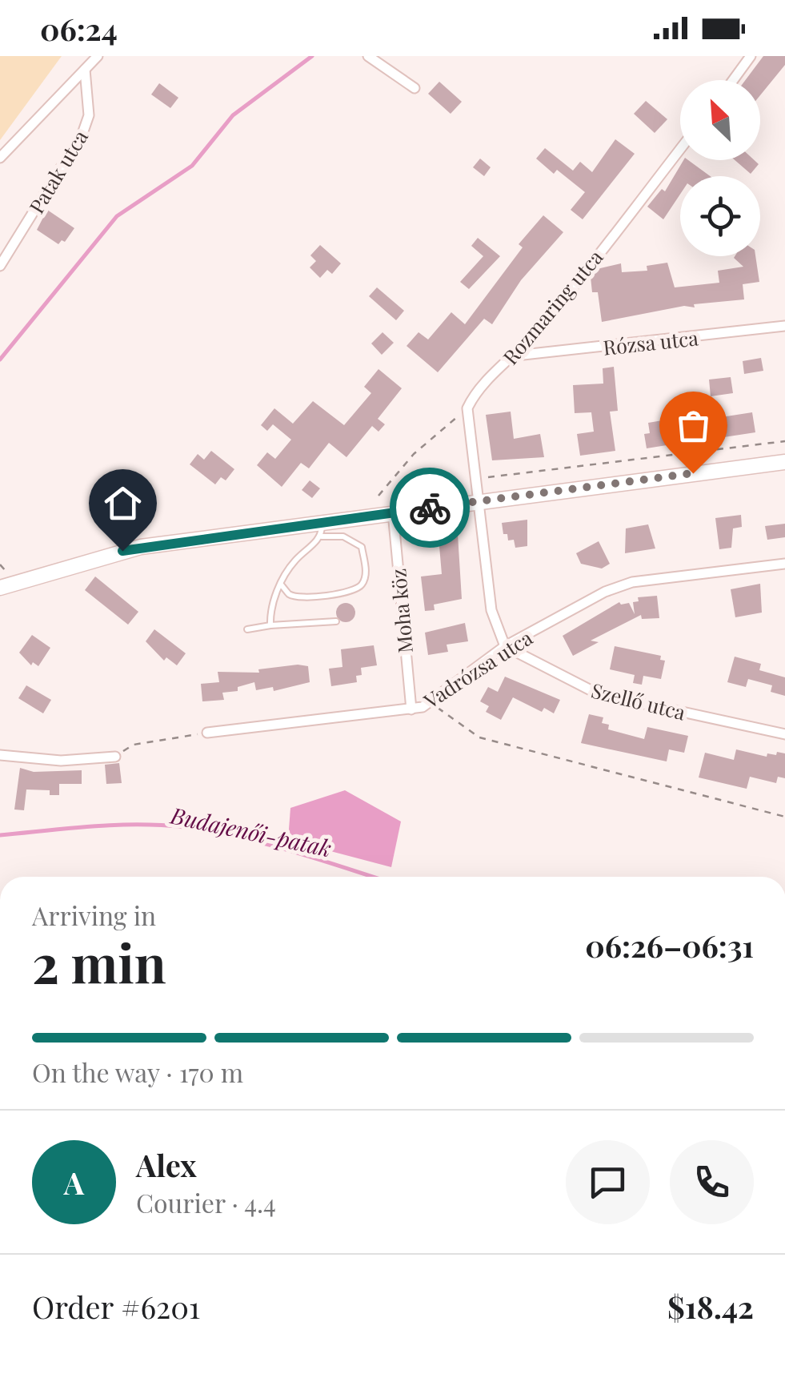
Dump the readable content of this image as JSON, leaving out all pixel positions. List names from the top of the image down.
{
  "streets": {
    "street": [
      "Patak utca",
      "Rozmaring utca",
      "Rózsa utca",
      "Moha köz",
      "Vadrózsa utca",
      "Szellő utca"
    ]
  },
  "crossings": [
    ["Rozmaring utca", "Rózsa utca"],
    ["Moha köz", "Vadrózsa utca"],
    ["Vadrózsa utca", "Szellő utca"]
  ],
  "water": ["Budajenői-patak"],
  "north": "top left",
  "page": {
    "status": "06:24",
    "heading": ["2 min", "Arriving in", "06:26–06:31"],
    "panel": [
      "Alex",
      "Courier · 4.4",
      "Order #6201",
      "$18.42"
    ],
    "bar": "On the way · 170 m",
    "round": "A"
  }
}
